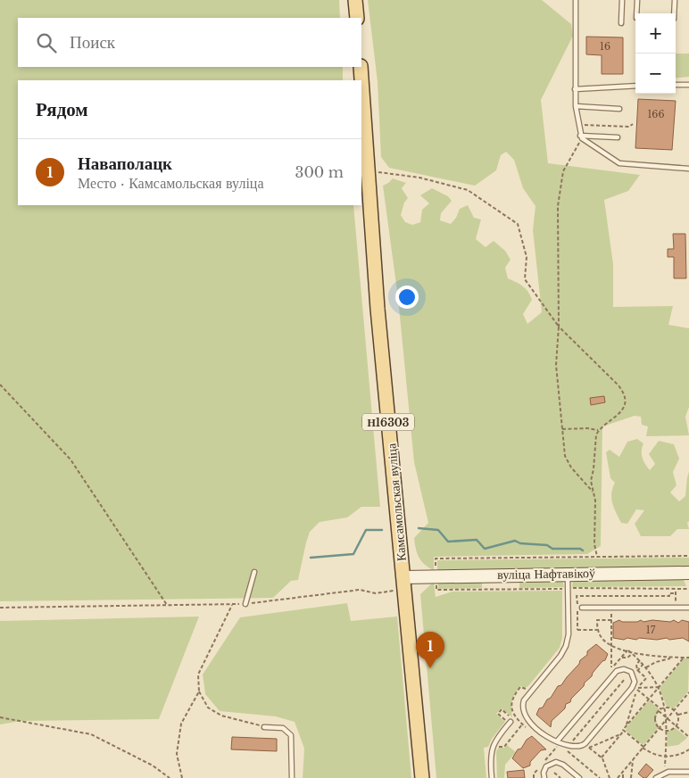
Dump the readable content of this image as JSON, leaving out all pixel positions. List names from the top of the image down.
{
  "streets": {
    "main road": ["Н16303", "Камсамольская вуліца"],
    "street": ["вуліца Нафтавікоў"]
  },
  "crossings": [
    ["Камсамольская вуліца", "вуліца Нафтавікоў"]
  ],
  "house_numbers": ["16", "166", "17"],
  "page": {
    "map_buttons": ["+", "−"],
    "search": "Поиск",
    "heading": "Рядом",
    "list": [
      {
        "mark": "1",
        "name": "Наваполацк",
        "note": "Место · Камсамольская вуліца",
        "value": "300 m"
      }
    ],
    "pins": "1"
  }
}
